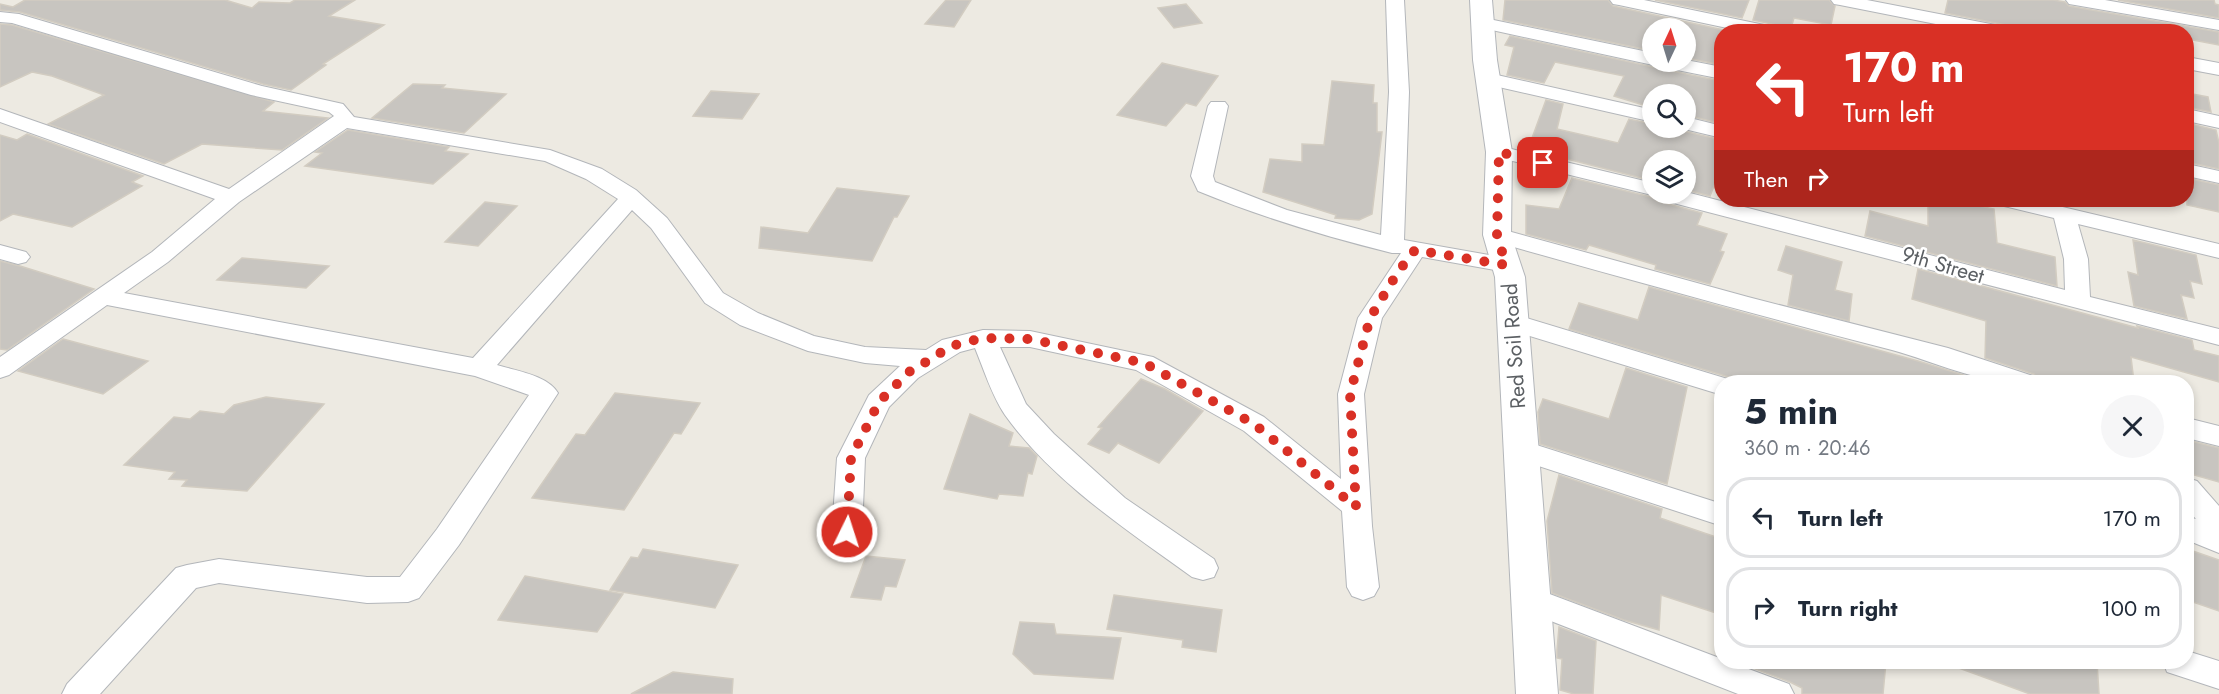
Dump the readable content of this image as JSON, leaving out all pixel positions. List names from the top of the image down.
{
  "streets": {
    "street": ["9th Street", "Red Soil Road"]
  },
  "north": "top",
  "page": {
    "turn": ["170 m", "Turn left"],
    "then": "Then",
    "heading": ["5 min", "360 m · 20:46"],
    "list": [
      {
        "name": "Turn left",
        "value": "170 m"
      },
      {
        "name": "Turn right",
        "value": "100 m"
      }
    ]
  }
}
